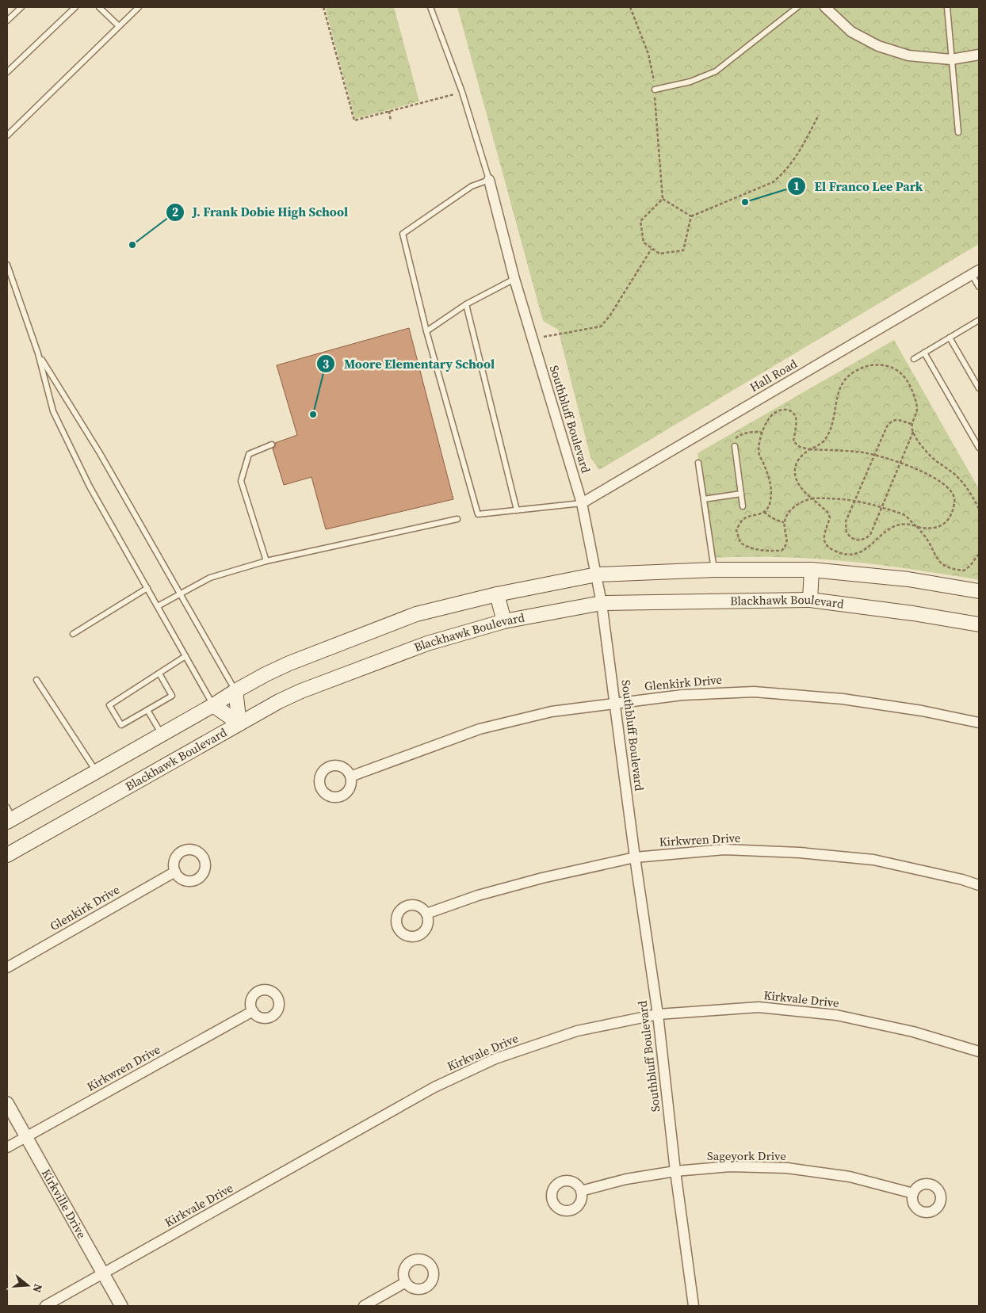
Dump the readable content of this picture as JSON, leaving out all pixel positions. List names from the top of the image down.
{
  "streets": {
    "main road": ["Blackhawk Boulevard"],
    "street": [
      "Hall Road",
      "Southbluff Boulevard",
      "Glenkirk Drive",
      "Kirkwren Drive",
      "Kirkvale Drive",
      "Sageyork Drive",
      "Kirkville Drive"
    ]
  },
  "crossings": [
    ["Hall Road", "Southbluff Boulevard"],
    ["Southbluff Boulevard", "Blackhawk Boulevard"],
    ["Southbluff Boulevard", "Glenkirk Drive"],
    ["Southbluff Boulevard", "Kirkwren Drive"],
    ["Southbluff Boulevard", "Kirkvale Drive"],
    ["Southbluff Boulevard", "Sageyork Drive"],
    ["Kirkwren Drive", "Kirkville Drive"],
    ["Kirkvale Drive", "Kirkville Drive"]
  ],
  "places": ["El Franco Lee Park", "J. Frank Dobie High School", "Moore Elementary School"],
  "north": "right"
}
